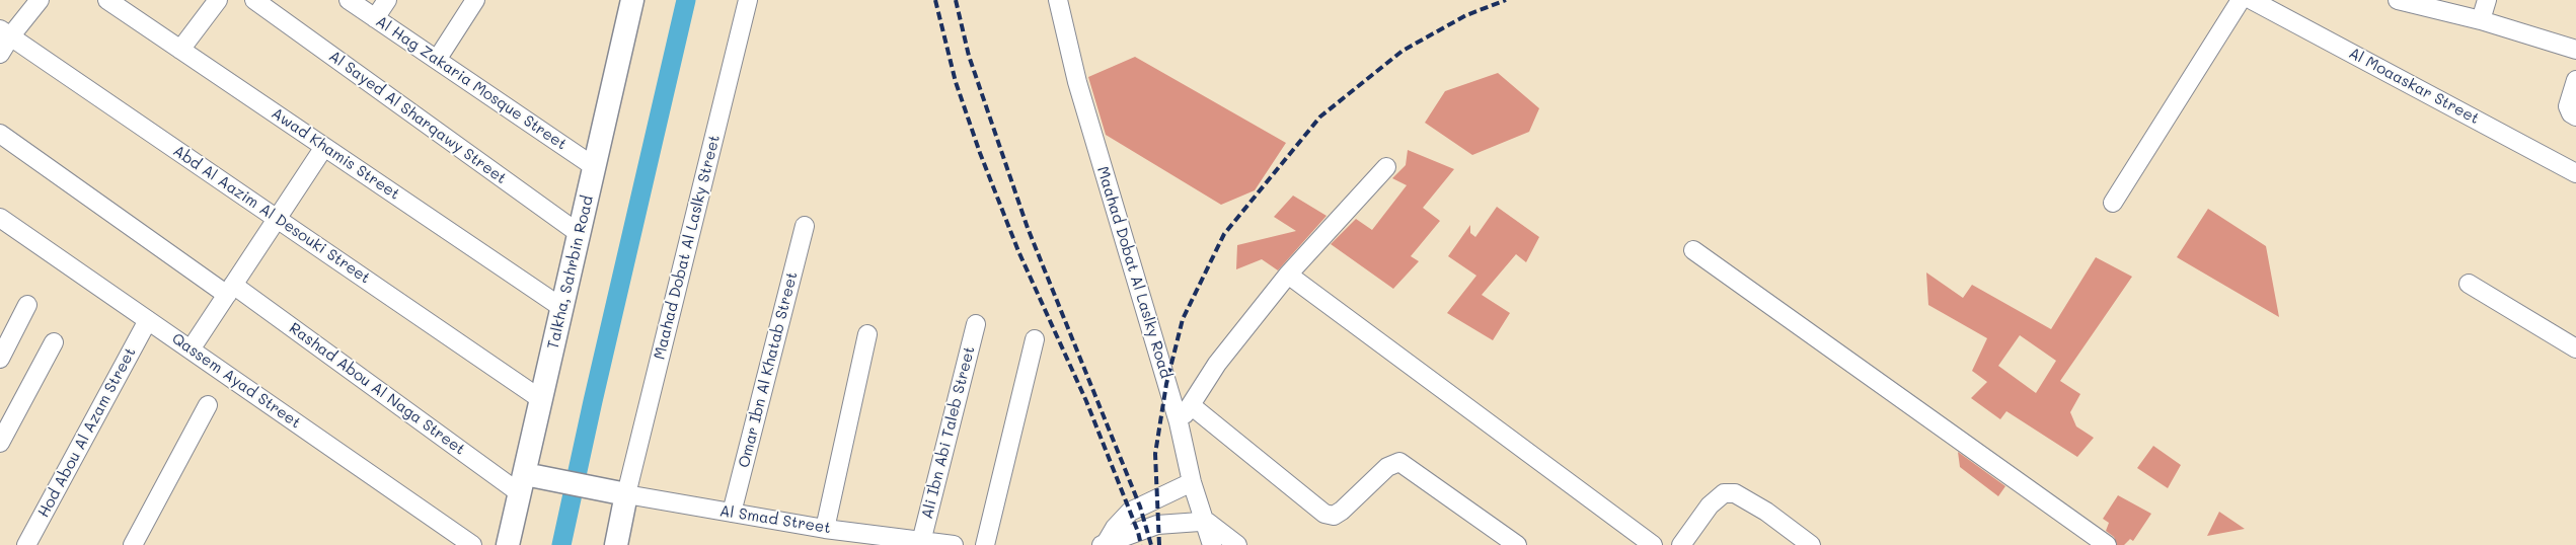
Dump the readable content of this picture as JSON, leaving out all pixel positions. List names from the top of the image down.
{
  "streets": {
    "main road": ["Talkha, Sahrbin Road"],
    "street": [
      "Al Hag Zakaria Mosque Street",
      "Al Moaaskar Street",
      "Al Sayed Al Sharqawy Street",
      "Awad Khamis Street",
      "Abd Al Aazim Al Desouki Street",
      "Maahad Dobat Al Laslky Street",
      "Maahad Dobat Al Laslky Road",
      "Omar Ibn Al Khatab Street",
      "Qassem Ayad Street",
      "Rashad Abou Al Naga Street",
      "Hod Abou Al Azam Street",
      "Ali Ibn Abi Taleb Street",
      "Al Smad Street"
    ]
  },
  "crossings": [
    ["Al Hag Zakaria Mosque Street", "Talkha, Sahrbin Road"],
    ["Al Sayed Al Sharqawy Street", "Talkha, Sahrbin Road"],
    ["Awad Khamis Street", "Talkha, Sahrbin Road"],
    ["Abd Al Aazim Al Desouki Street", "Talkha, Sahrbin Road"],
    ["Maahad Dobat Al Laslky Street", "Al Smad Street"],
    ["Talkha, Sahrbin Road", "Rashad Abou Al Naga Street"],
    ["Omar Ibn Al Khatab Street", "Al Smad Street"],
    ["Qassem Ayad Street", "Hod Abou Al Azam Street"],
    ["Ali Ibn Abi Taleb Street", "Al Smad Street"]
  ]
}
